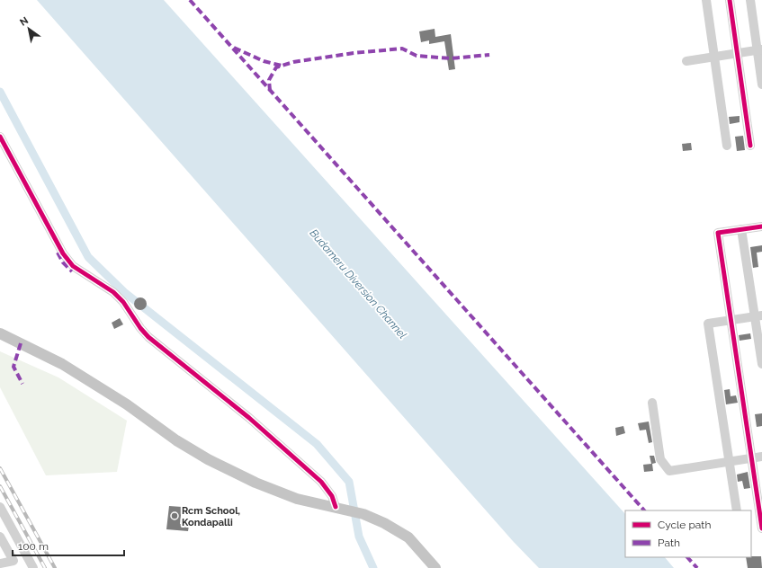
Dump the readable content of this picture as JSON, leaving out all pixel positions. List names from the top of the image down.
{
  "water": ["Budameru Diversion Channel"],
  "places": ["Rcm School, Kondapalli"],
  "legend": ["Cycle path", "Path"],
  "scale_bar": "100 m",
  "north": "top left"
}
